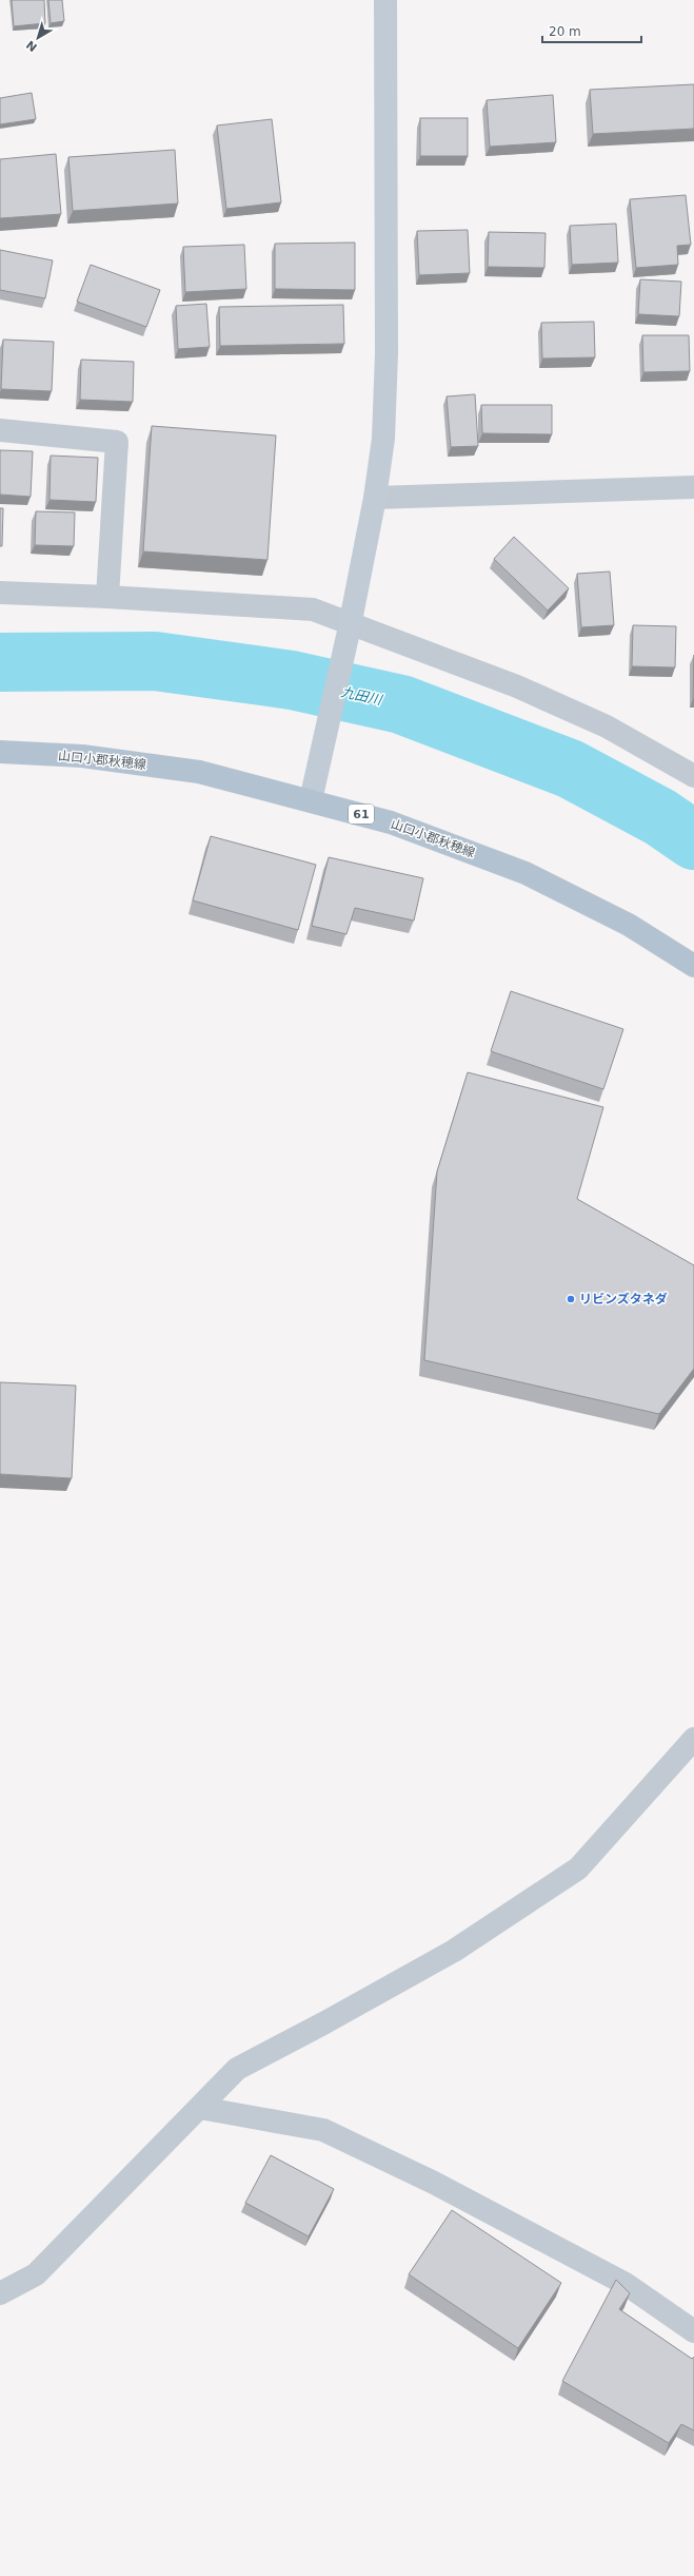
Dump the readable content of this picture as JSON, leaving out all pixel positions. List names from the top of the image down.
{
  "streets": {
    "main road": ["山口小郡秋穂線", "61"]
  },
  "water": ["九田川"],
  "places": ["リビンズタネダ"],
  "scale_bar": "20 m",
  "north": "bottom left"
}
